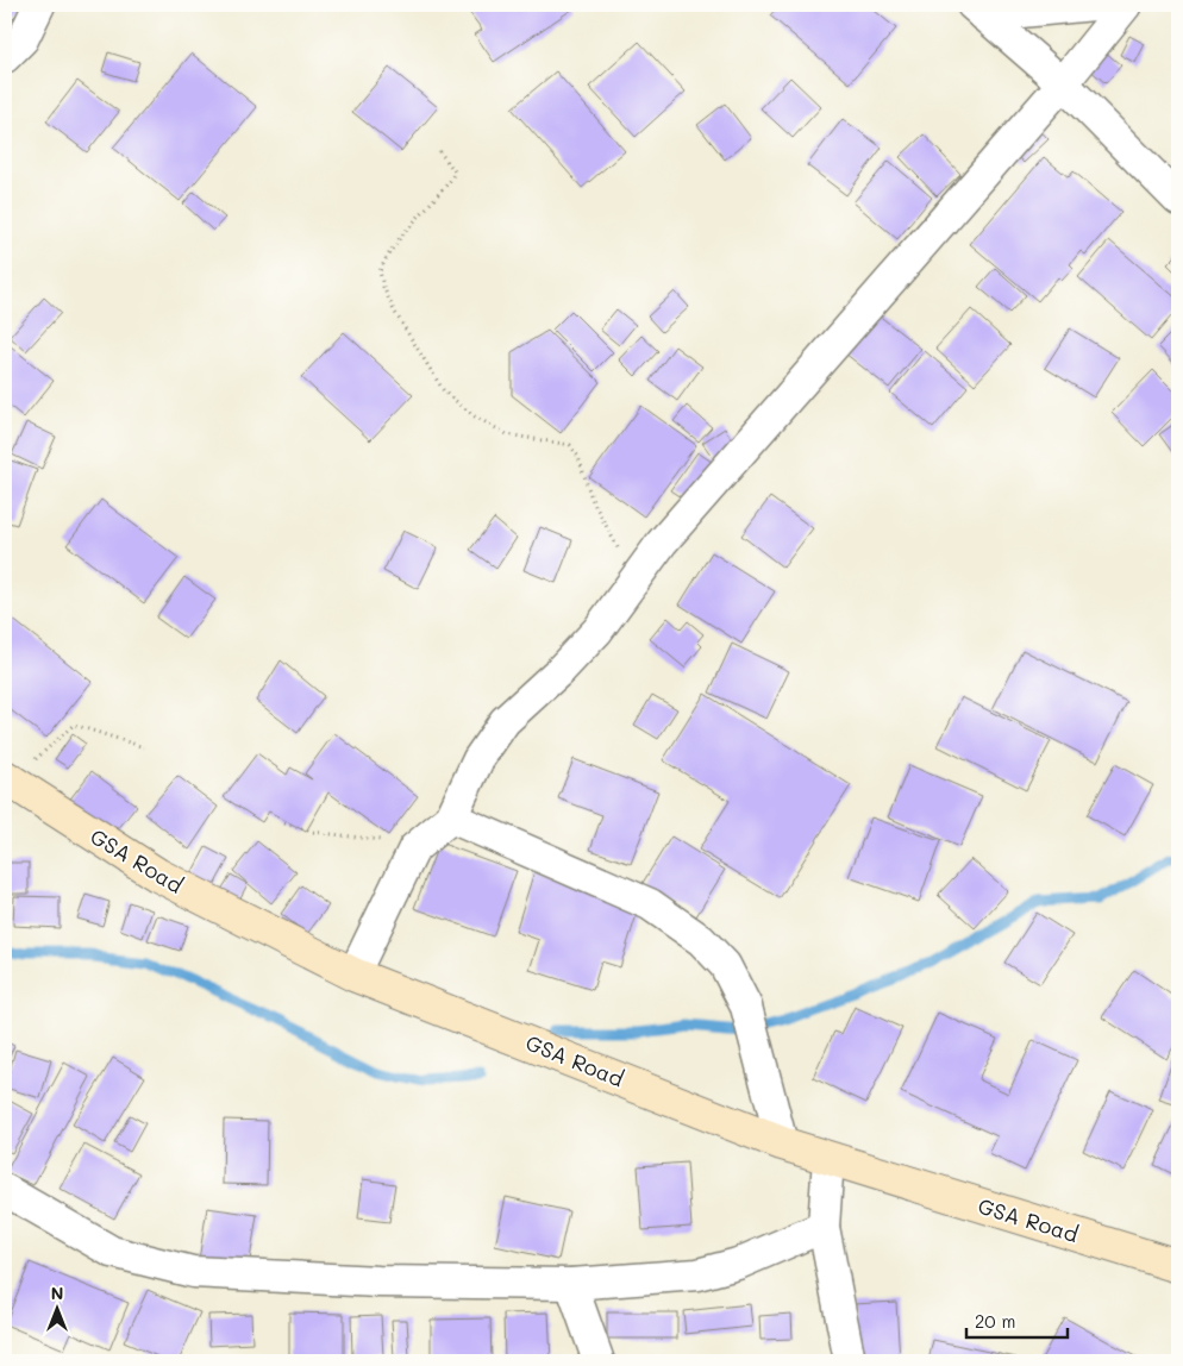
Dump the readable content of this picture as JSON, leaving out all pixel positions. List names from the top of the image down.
{
  "streets": {
    "street": ["GSA Road"]
  },
  "scale_bar": "20 m",
  "north": "top"
}
